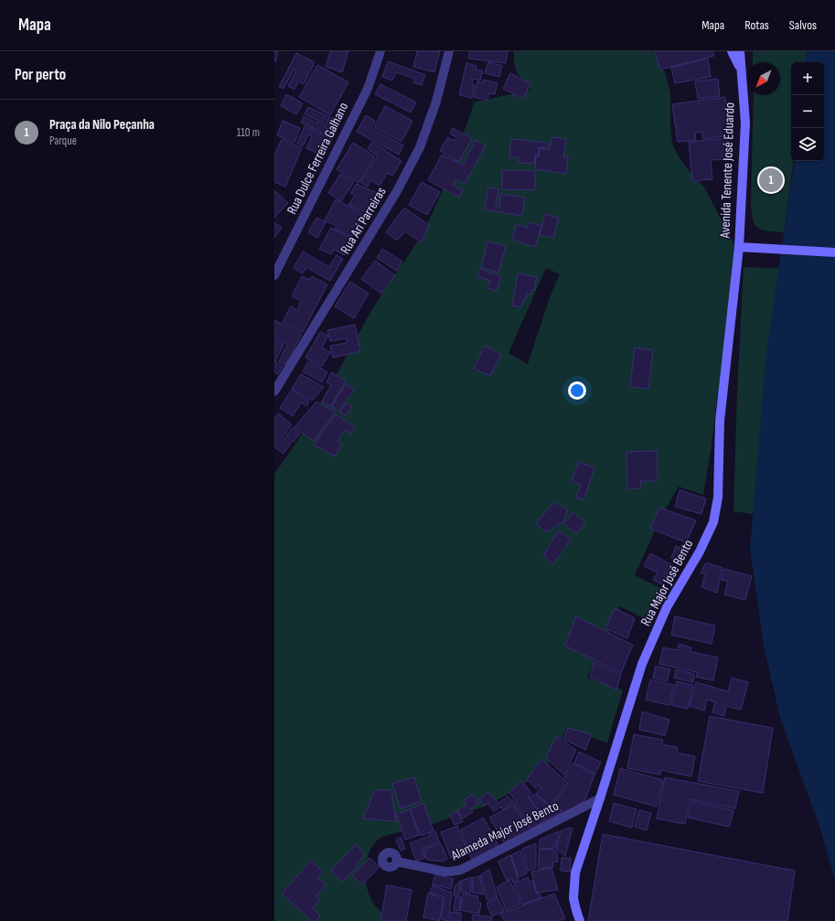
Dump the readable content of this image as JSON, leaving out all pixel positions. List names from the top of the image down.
{
  "streets": {
    "street": [
      "Rua Dulce Ferreira Galhano",
      "Avenida Tenente José Eduardo",
      "Rua Ari Parreiras",
      "Rua Major José Bento",
      "Alameda Major José Bento"
    ]
  },
  "crossings": [
    ["Avenida Tenente José Eduardo", "Rua Major José Bento"],
    ["Rua Major José Bento", "Alameda Major José Bento"]
  ],
  "north": "bottom left",
  "page": {
    "header": "Mapa",
    "nav": ["Mapa", "Rotas", "Salvos"],
    "heading": "Por perto",
    "map_buttons": ["+", "−"],
    "list": [
      {
        "mark": "1",
        "name": "Praça da Nilo Peçanha",
        "note": "Parque",
        "value": "110 m"
      }
    ],
    "pins": "1"
  }
}
